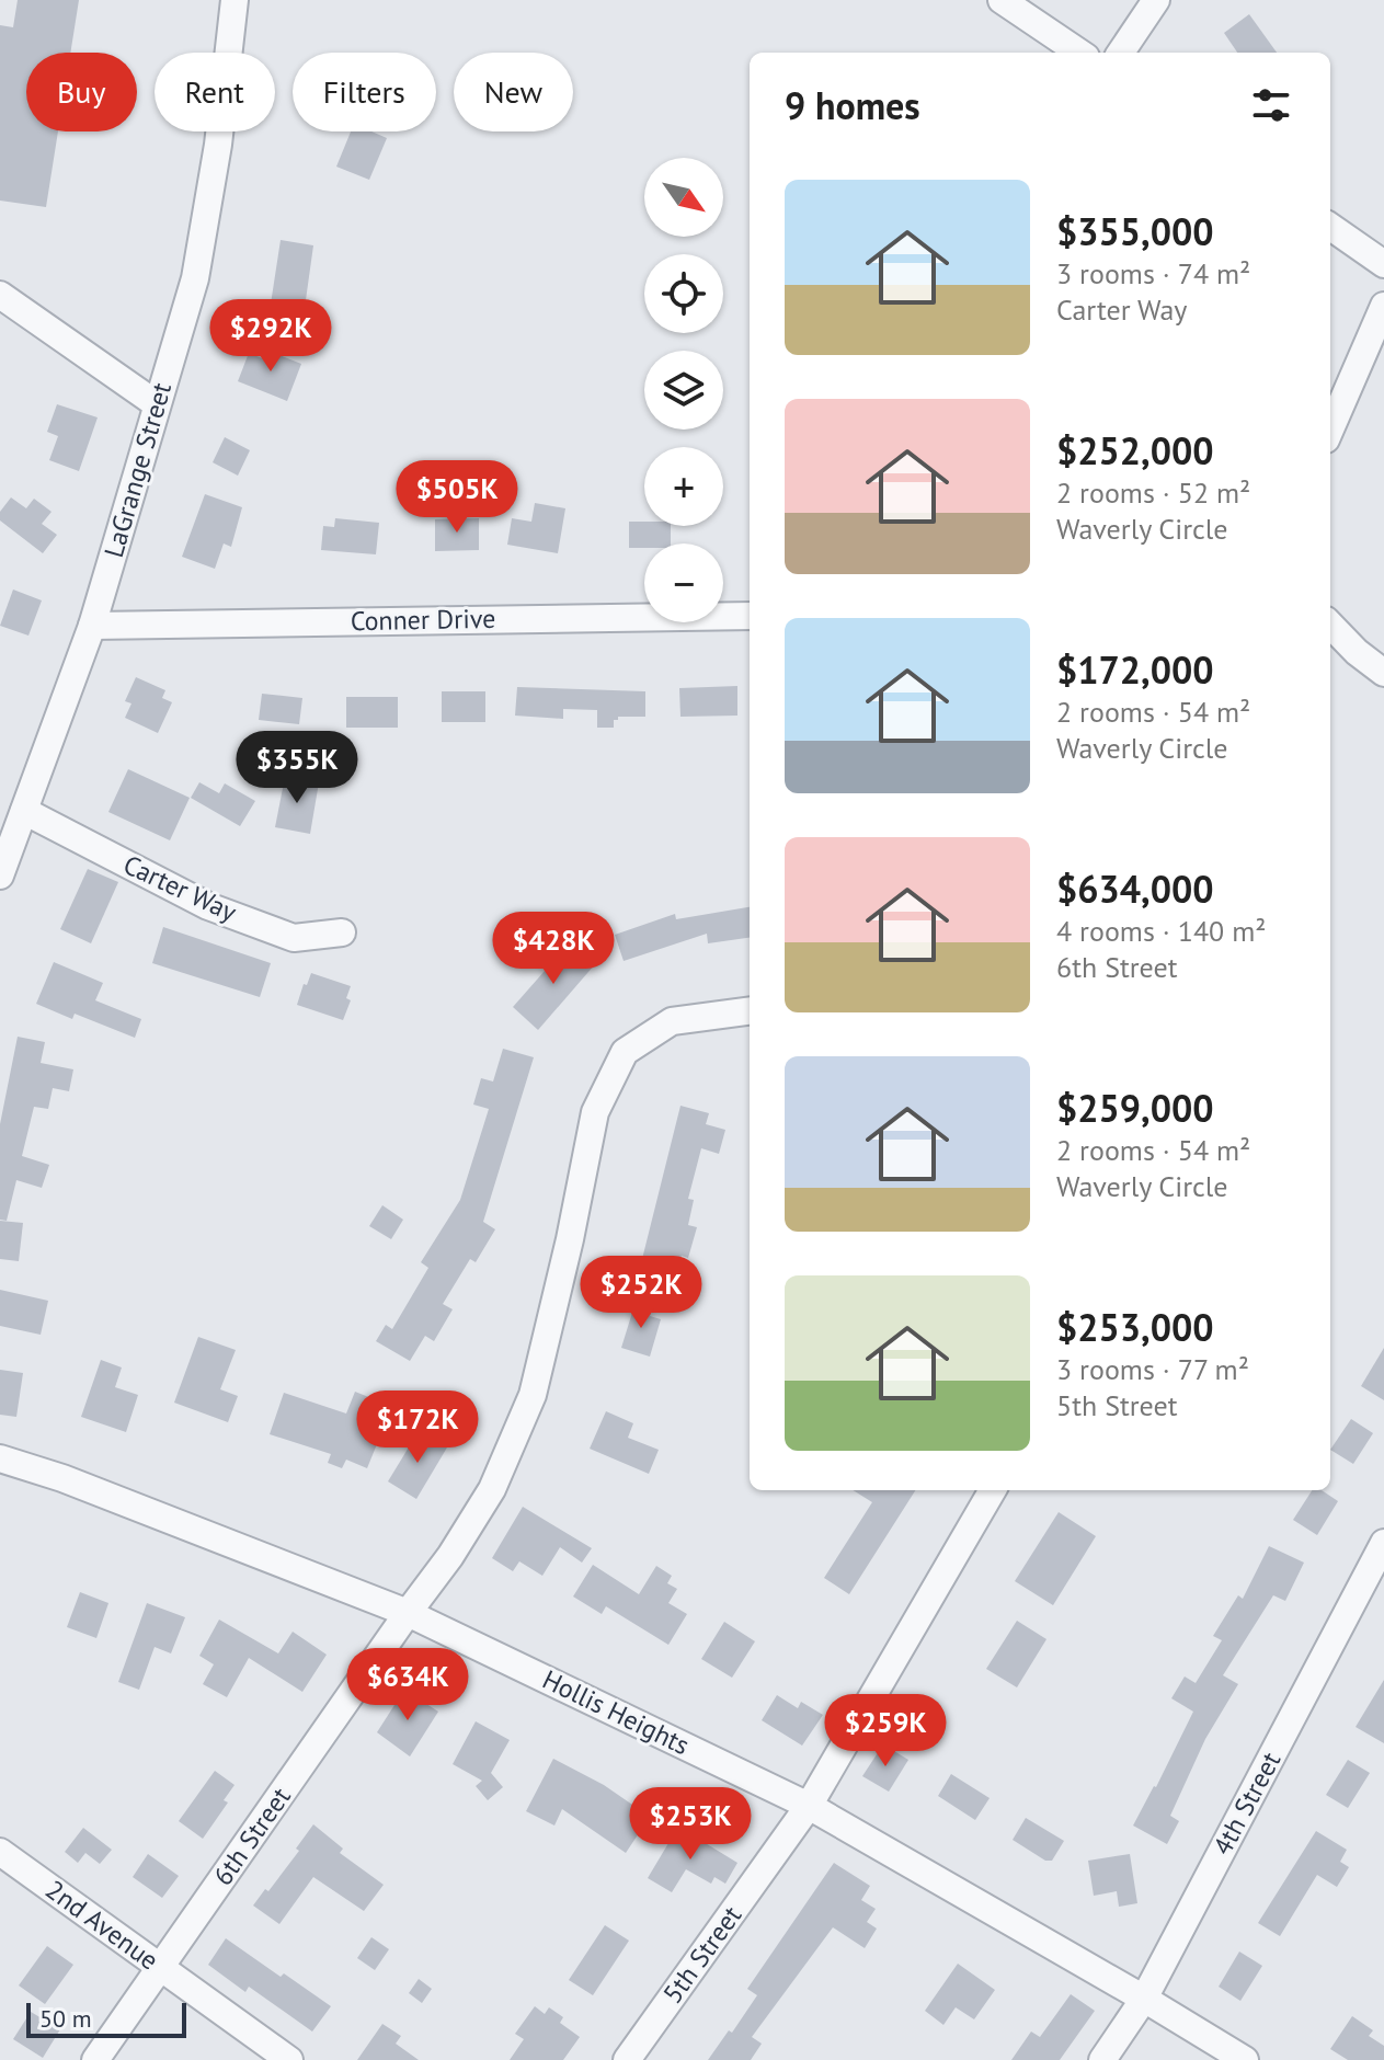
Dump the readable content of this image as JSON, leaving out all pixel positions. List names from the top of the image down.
{
  "streets": {
    "street": [
      "LaGrange Street",
      "Conner Drive",
      "Carter Way",
      "Hollis Heights",
      "4th Street",
      "6th Street",
      "2nd Avenue",
      "5th Street"
    ]
  },
  "crossings": [
    ["LaGrange Street", "Conner Drive"],
    ["LaGrange Street", "Carter Way"],
    ["Hollis Heights", "4th Street"],
    ["Hollis Heights", "6th Street"],
    ["Hollis Heights", "5th Street"],
    ["6th Street", "2nd Avenue"]
  ],
  "scale_bar": "50 m",
  "north": "bottom right",
  "page": {
    "chip": [
      "Buy",
      "Rent",
      "Filters",
      "New"
    ],
    "heading": "9 homes",
    "map_buttons": ["+", "−"],
    "list": [
      {
        "name": "$355,000",
        "note": "3 rooms · 74 m² · Carter Way"
      },
      {
        "name": "$252,000",
        "note": "2 rooms · 52 m² · Waverly Circle"
      },
      {
        "name": "$172,000",
        "note": "2 rooms · 54 m² · Waverly Circle"
      },
      {
        "name": "$634,000",
        "note": "4 rooms · 140 m² · 6th Street"
      },
      {
        "name": "$259,000",
        "note": "2 rooms · 54 m² · Waverly Circle"
      },
      {
        "name": "$253,000",
        "note": "3 rooms · 77 m² · 5th Street"
      }
    ],
    "price": [
      "$292K",
      "$505K",
      "$355K",
      "$428K",
      "$252K",
      "$172K",
      "$634K",
      "$259K",
      "$253K"
    ],
    "scale": "50 m"
  }
}
